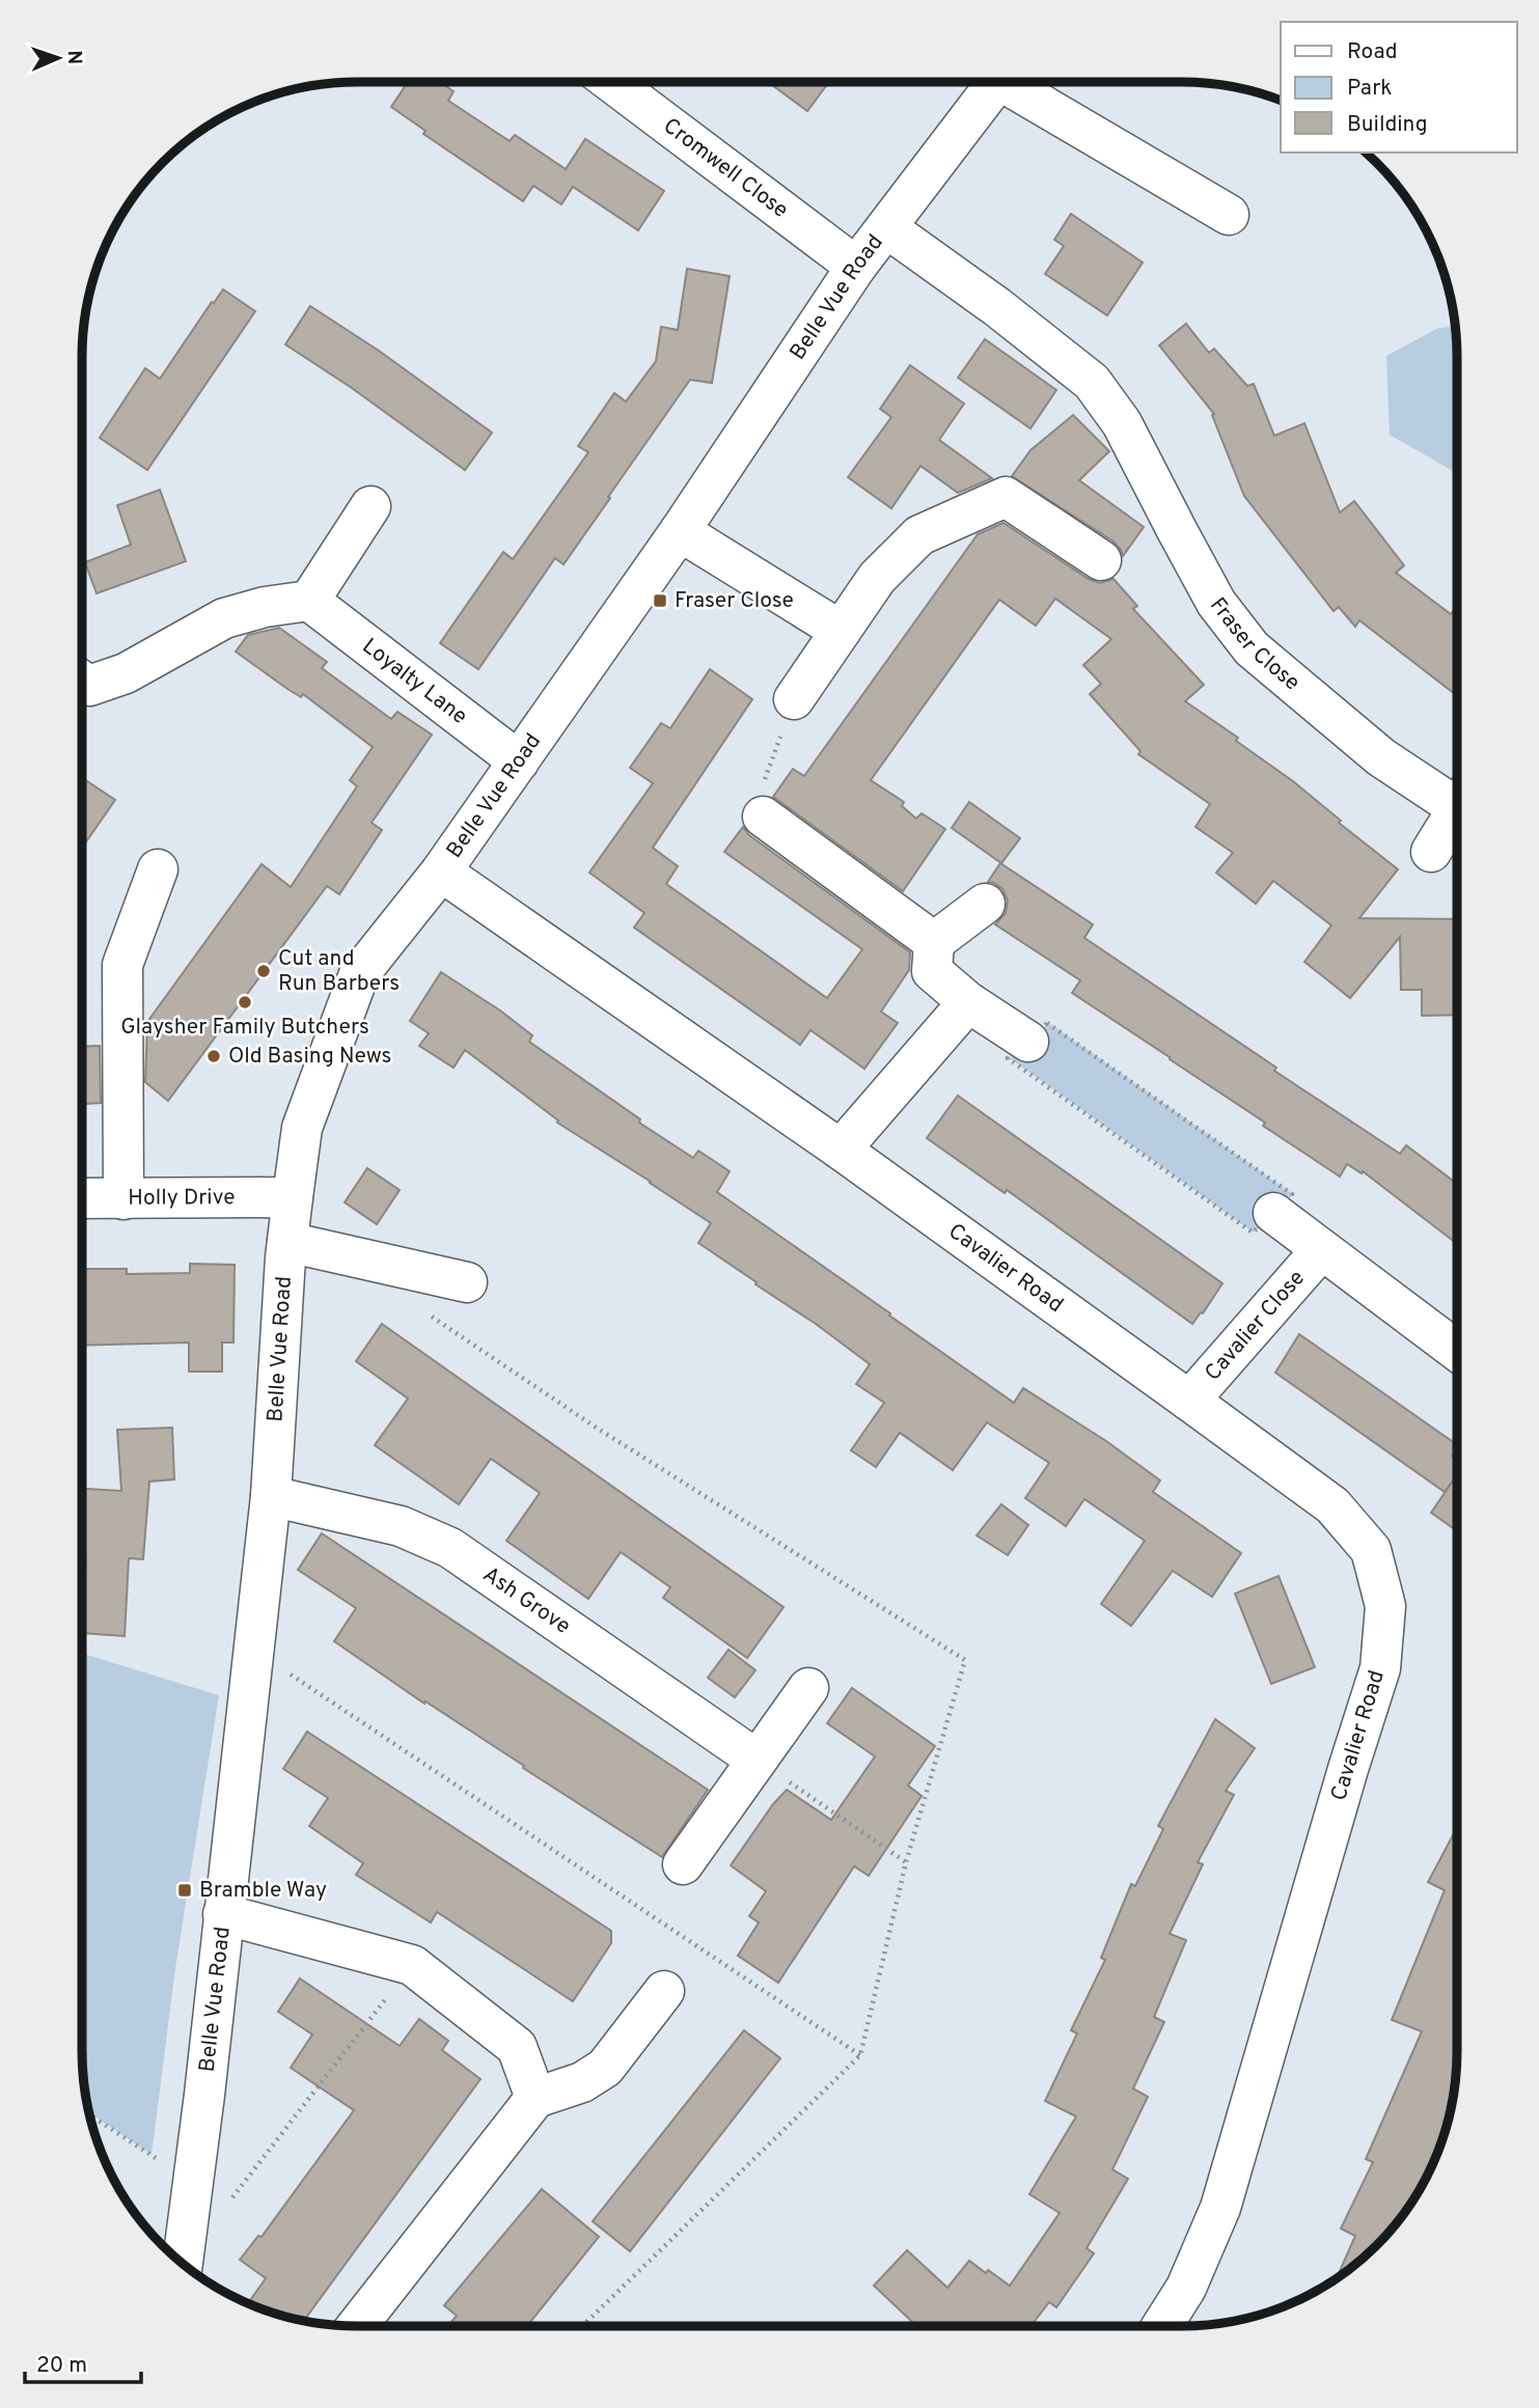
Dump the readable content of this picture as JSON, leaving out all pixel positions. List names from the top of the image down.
{
  "streets": {
    "street": [
      "Cromwell Close",
      "Belle Vue Road",
      "Fraser Close",
      "Loyalty Lane",
      "Holly Drive",
      "Cavalier Road",
      "Cavalier Close",
      "Ash Grove"
    ]
  },
  "crossings": [
    ["Cromwell Close", "Belle Vue Road"],
    ["Belle Vue Road", "Fraser Close"],
    ["Belle Vue Road", "Loyalty Lane"],
    ["Belle Vue Road", "Holly Drive"],
    ["Belle Vue Road", "Cavalier Road"],
    ["Belle Vue Road", "Ash Grove"],
    ["Cavalier Road", "Cavalier Close"]
  ],
  "places": {
    "transit": ["Fraser Close", "Bramble Way"],
    "other": ["Cut and Run Barbers", "Glaysher Family Butchers", "Old Basing News"]
  },
  "legend": ["Road", "Park", "Building"],
  "scale_bar": "20 m",
  "north": "right"
}
